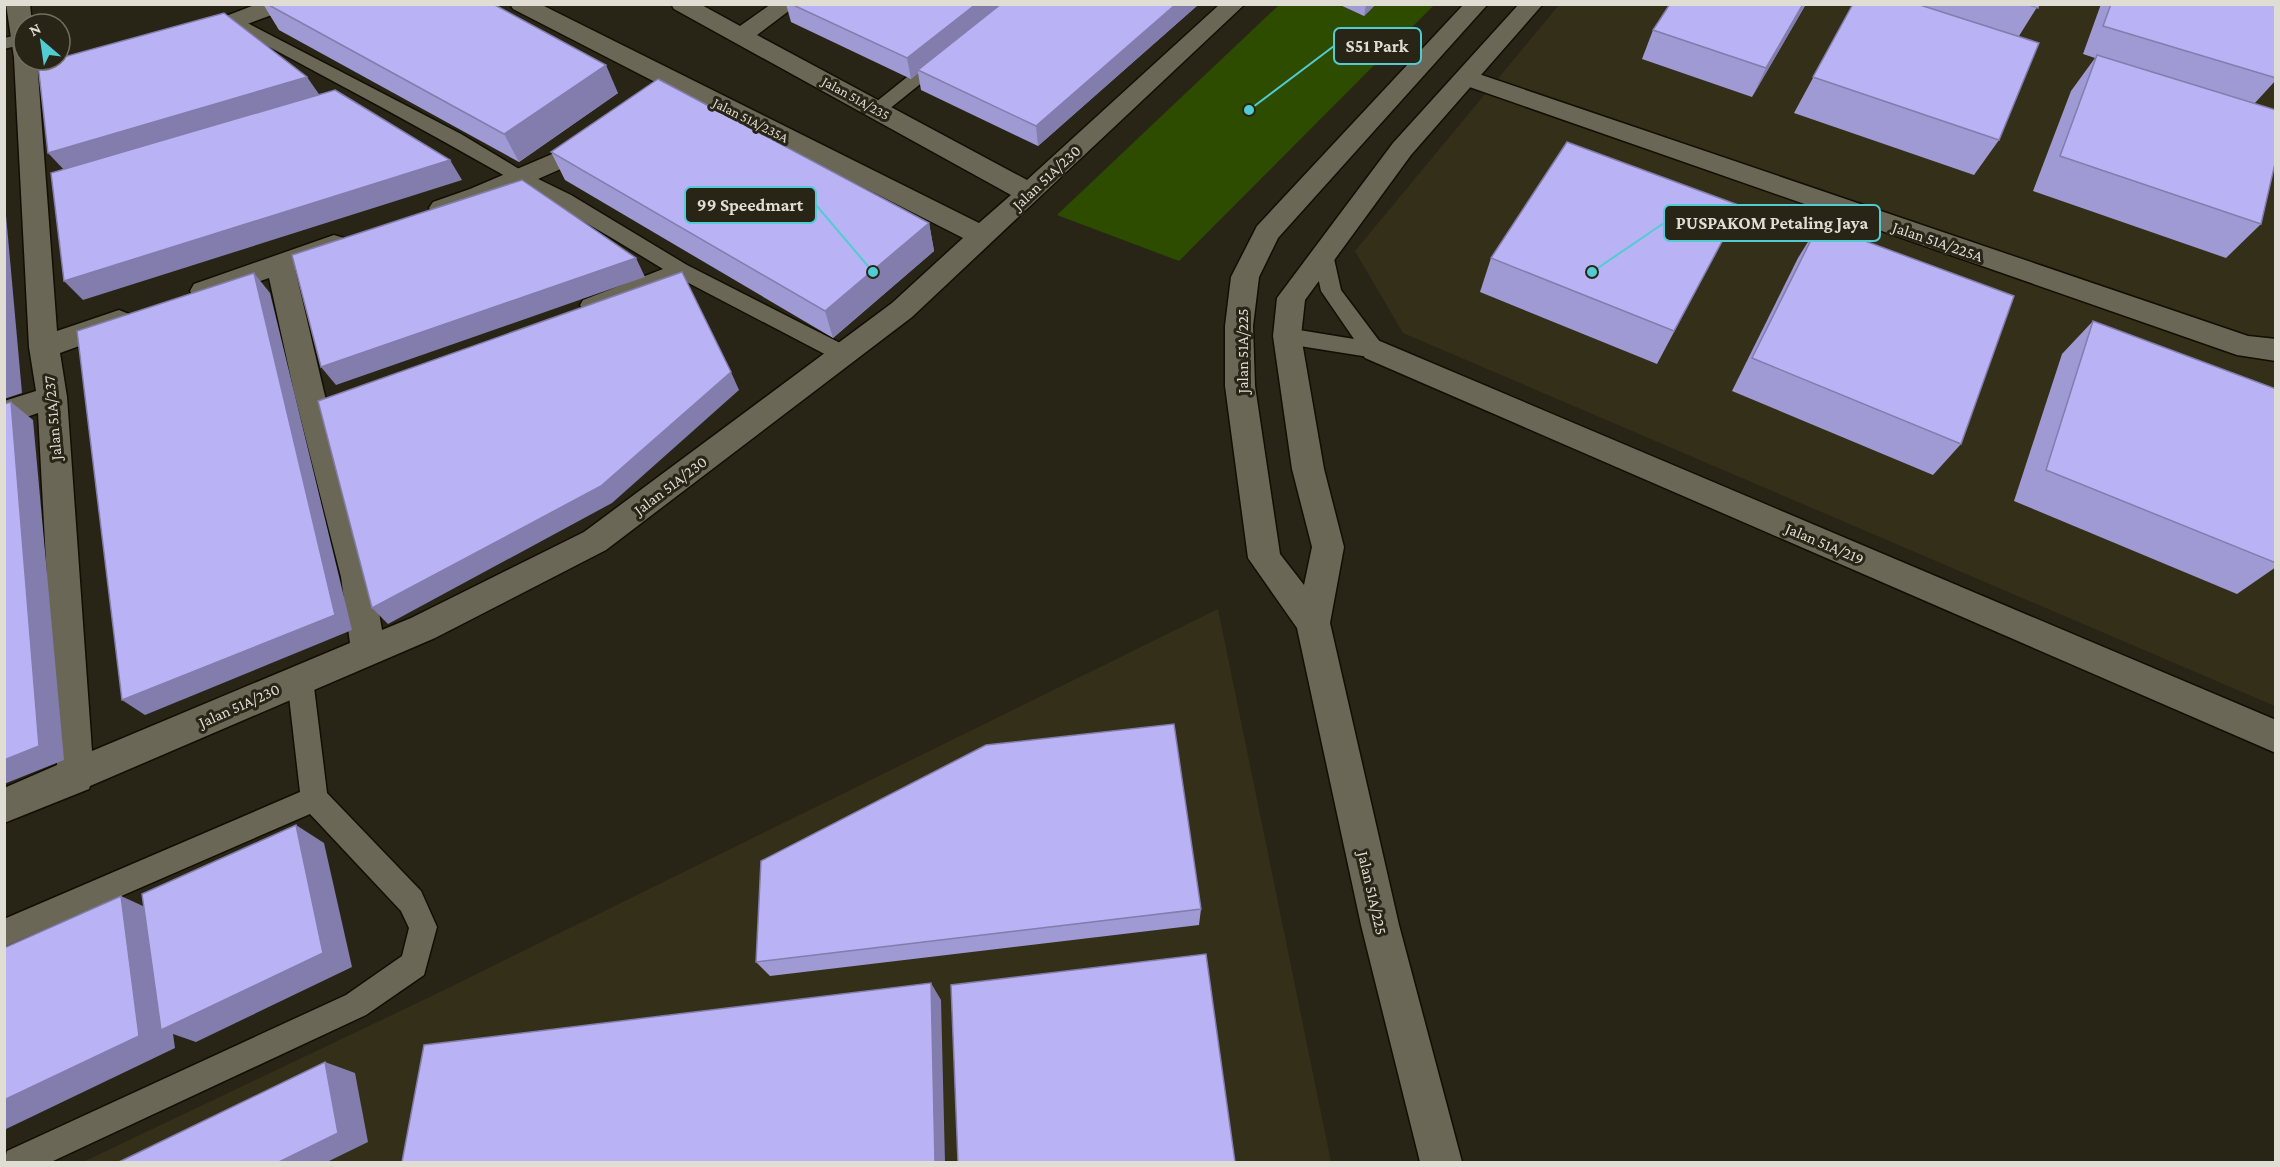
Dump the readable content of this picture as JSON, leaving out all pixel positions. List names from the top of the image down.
{
  "streets": {
    "street": [
      "Jalan 51A/235",
      "Jalan 51A/235A",
      "Jalan 51A/230",
      "Jalan 51A/225A",
      "Jalan 51A/225",
      "Jalan 51A/237",
      "Jalan 51A/219"
    ]
  },
  "crossings": [
    ["Jalan 51A/235", "Jalan 51A/230"],
    ["Jalan 51A/235A", "Jalan 51A/230"],
    ["Jalan 51A/230", "Jalan 51A/237"],
    ["Jalan 51A/225A", "Jalan 51A/225"],
    ["Jalan 51A/225", "Jalan 51A/219"]
  ],
  "places": ["S51 Park", "99 Speedmart", "PUSPAKOM Petaling Jaya"],
  "north": "top left"
}
